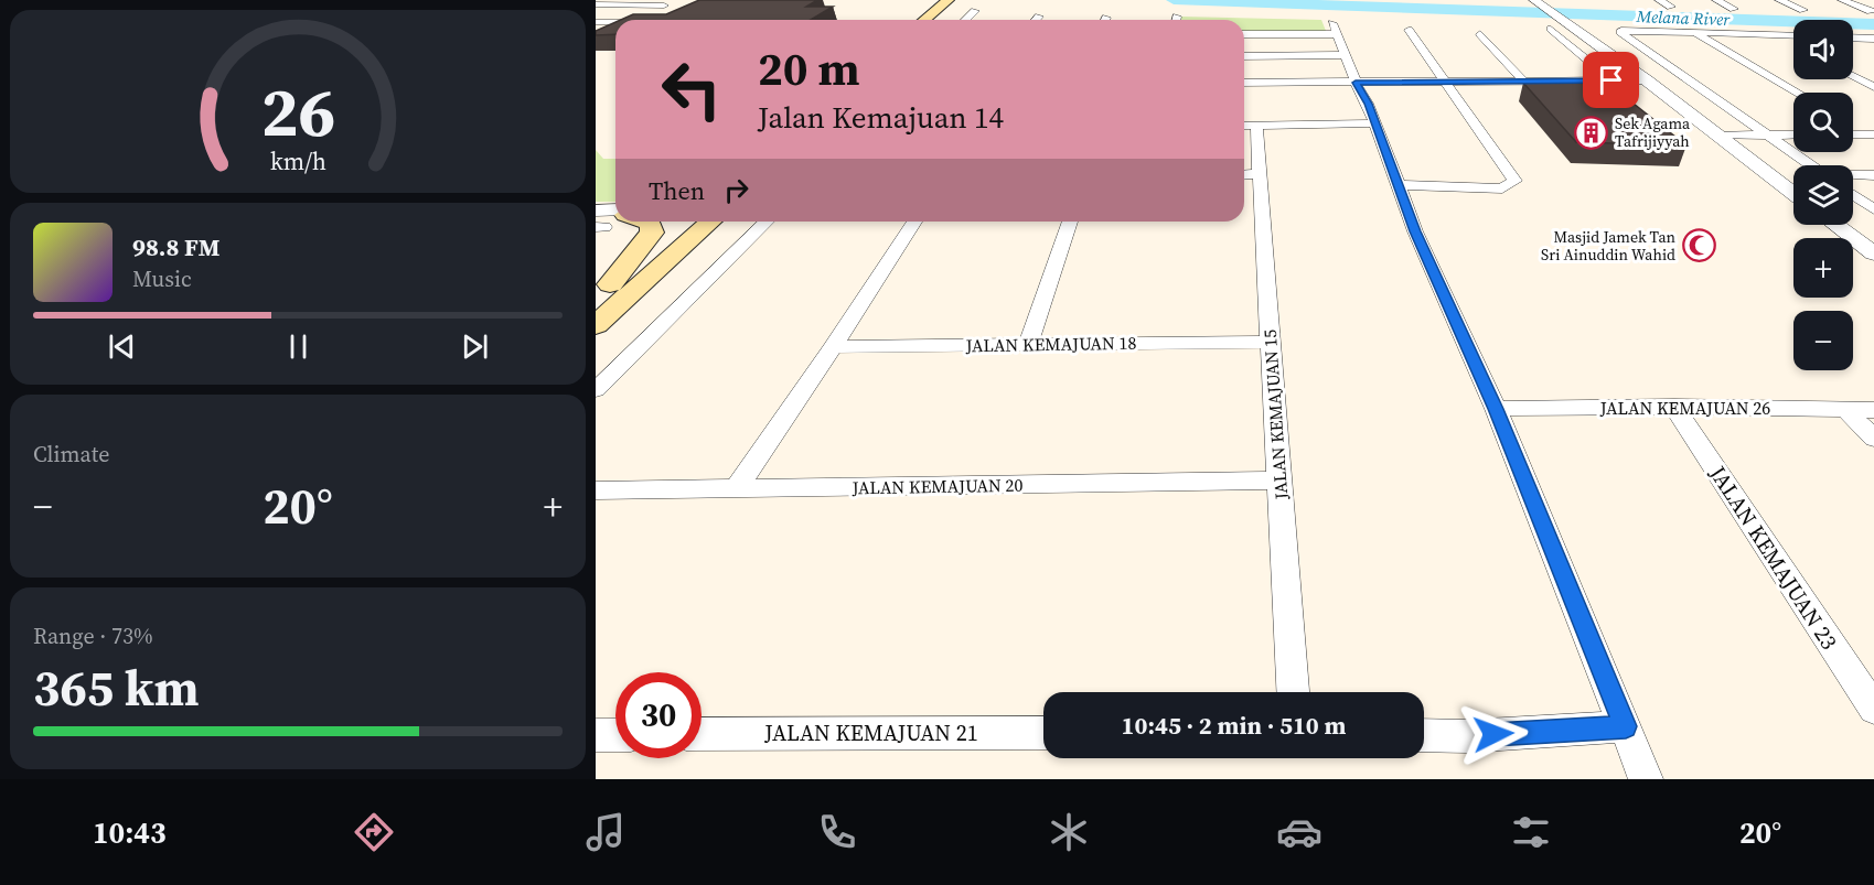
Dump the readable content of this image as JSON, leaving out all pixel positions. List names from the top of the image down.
{
  "streets": {
    "street": [
      "JALAN KEMAJUAN 18",
      "JALAN KEMAJUAN 26",
      "JALAN KEMAJUAN 15",
      "JALAN KEMAJUAN 20",
      "JALAN KEMAJUAN 23",
      "JALAN KEMAJUAN 21"
    ]
  },
  "crossings": [
    ["JALAN KEMAJUAN 18", "JALAN KEMAJUAN 15"],
    ["JALAN KEMAJUAN 26", "JALAN KEMAJUAN 23"],
    ["JALAN KEMAJUAN 15", "JALAN KEMAJUAN 20"]
  ],
  "water": ["Melana River"],
  "places": {
    "building": ["Sek Agama Tafrijiyyah"],
    "mosque": ["Masjid Jamek Tan Sri Ainuddin Wahid"]
  },
  "page": {
    "map_buttons": ["+", "−"],
    "turn": ["20 m", "Jalan Kemajuan 14"],
    "then": "Then",
    "song": ["98.8 FM", "Music"],
    "tile": [
      "Climate",
      ["Range · 73%", "365 km"]
    ],
    "heat": ["−", "20°", "+"],
    "limit": "30",
    "trip": "10:45 · 2 min · 510 m",
    "tabs": ["10:43", "20°"],
    "gauge": ["26", "km/h"]
  }
}
